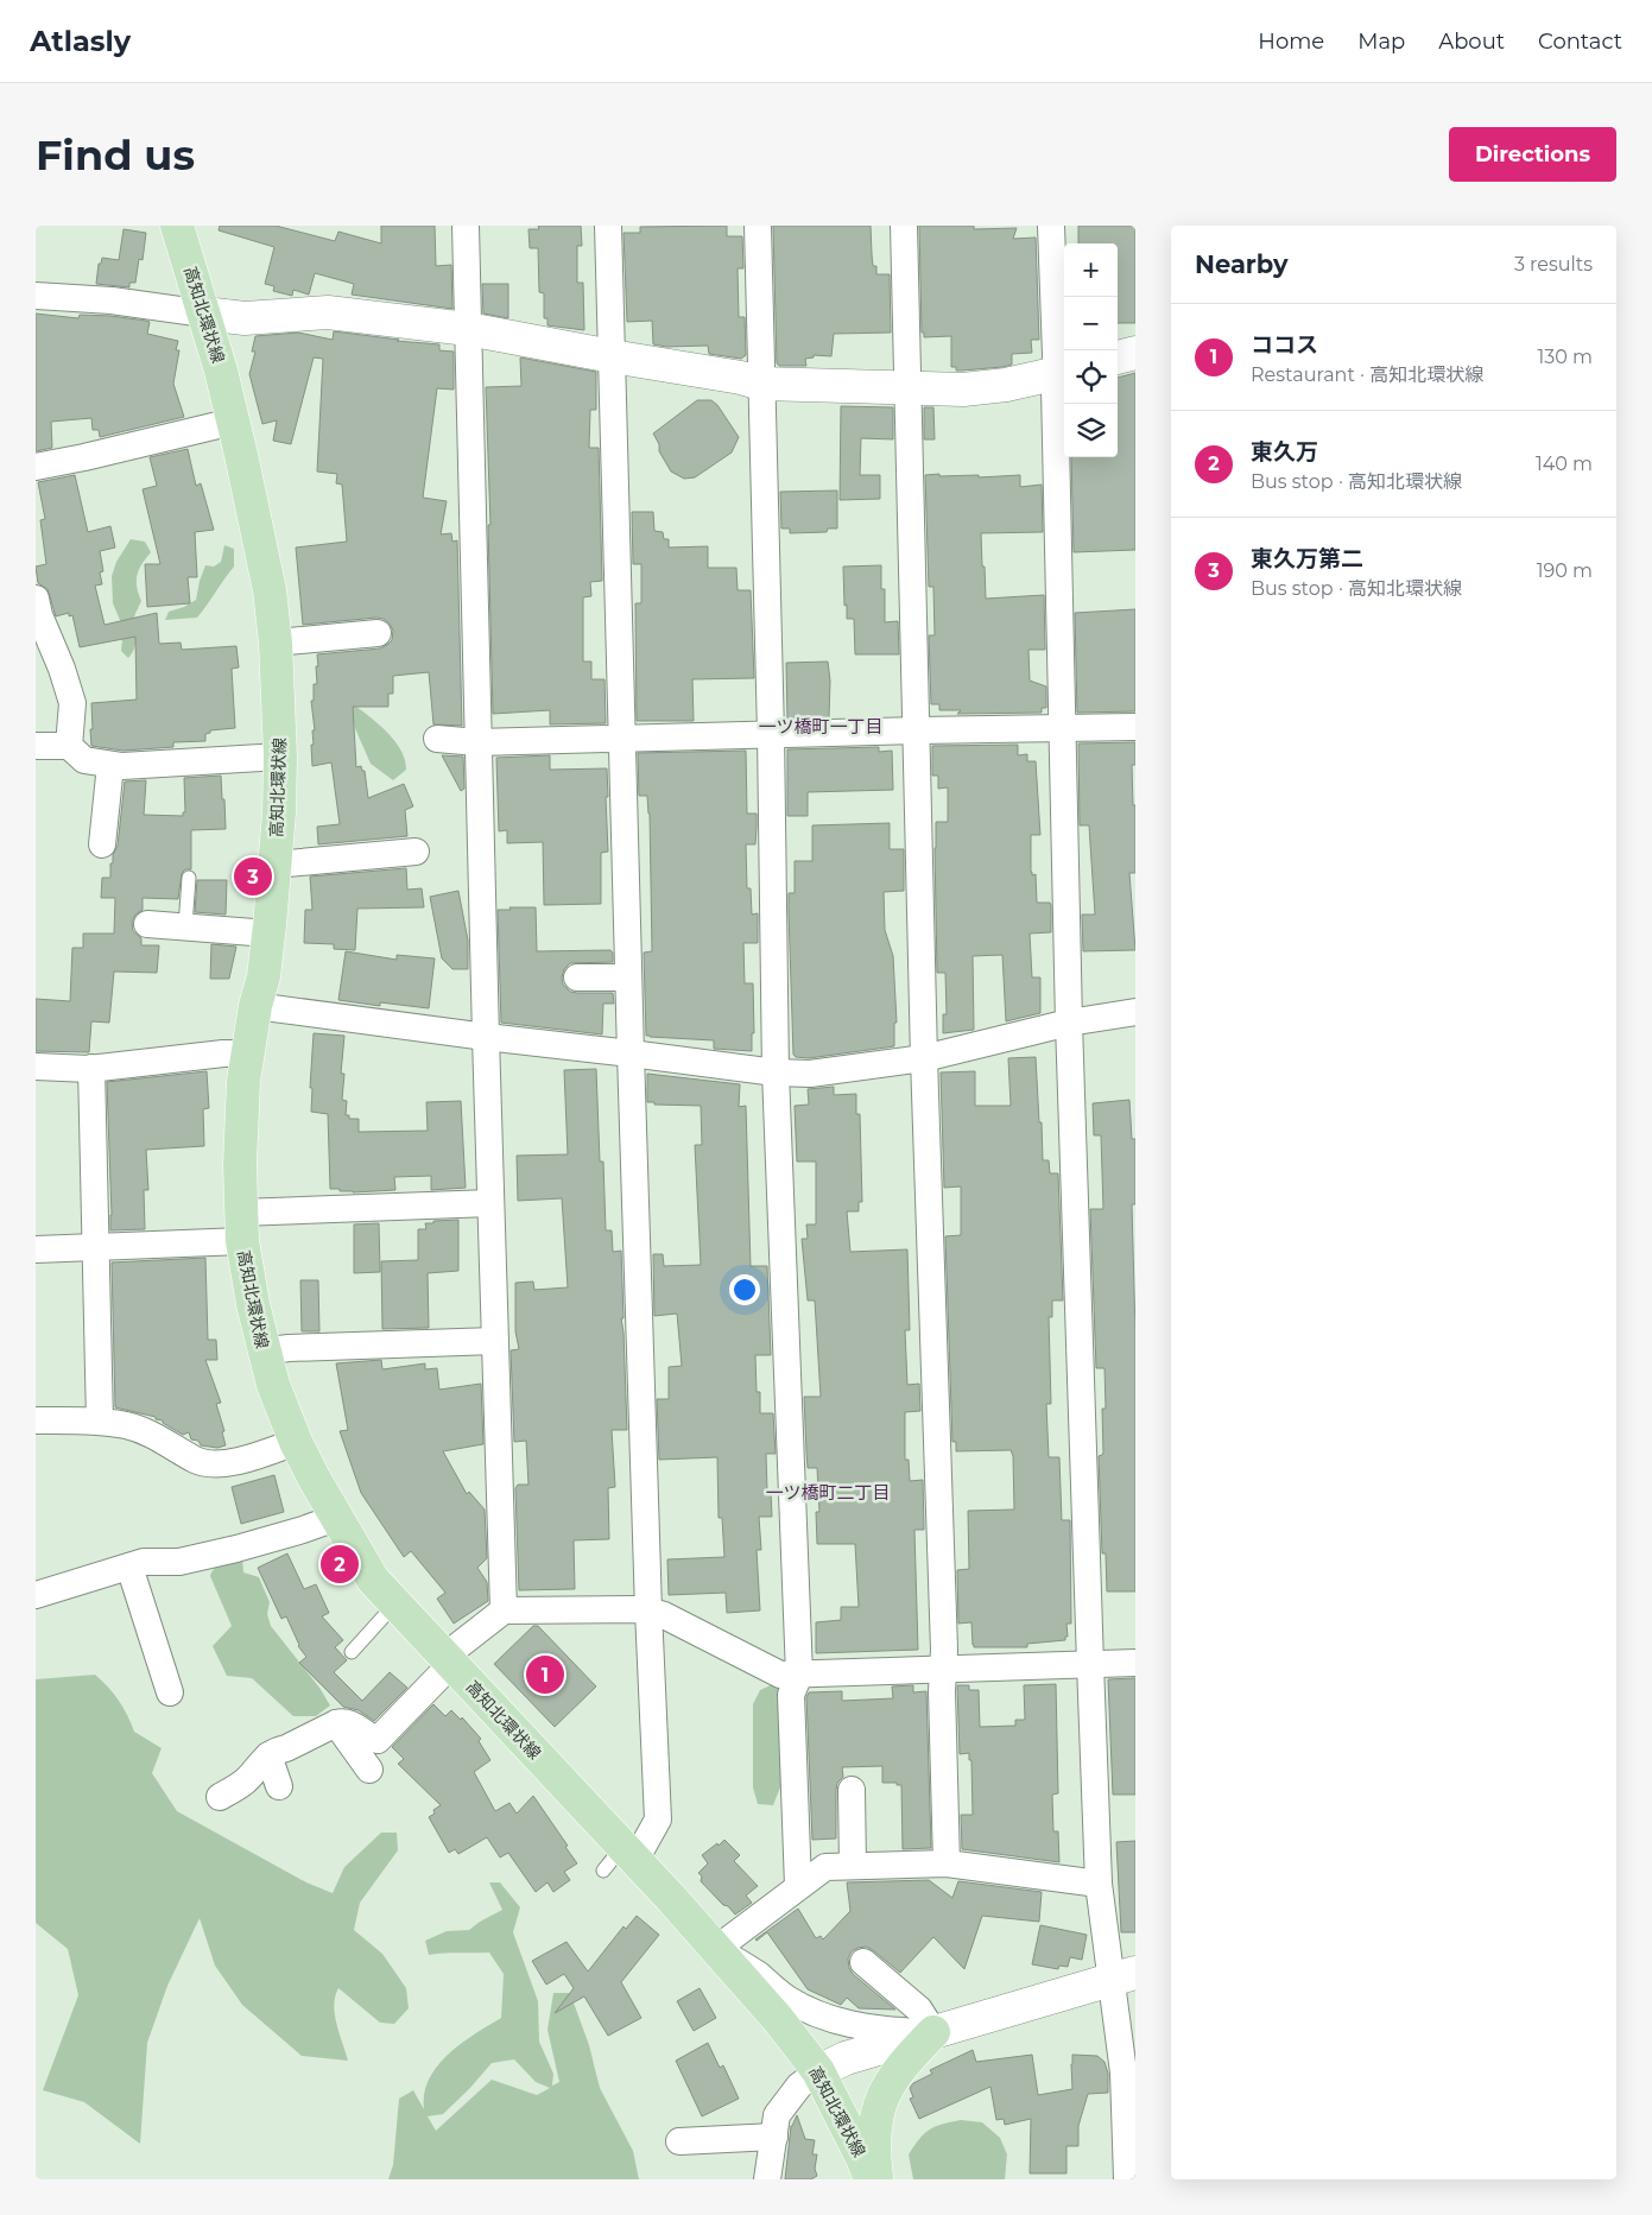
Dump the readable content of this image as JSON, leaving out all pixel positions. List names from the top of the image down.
{
  "streets": {
    "main road": ["高知北環状線"]
  },
  "districts": ["一ツ橋町一丁目", "一ツ橋町二丁目"],
  "page": {
    "header": "Atlasly",
    "nav": [
      "Home",
      "Map",
      "About",
      "Contact"
    ],
    "buttons": "Directions",
    "title": "Find us",
    "heading": ["Nearby", "3 results"],
    "map_buttons": ["+", "−"],
    "list": [
      {
        "mark": "1",
        "name": "ココス",
        "note": "Restaurant · 高知北環状線",
        "value": "130 m"
      },
      {
        "mark": "2",
        "name": "東久万",
        "note": "Bus stop · 高知北環状線",
        "value": "140 m"
      },
      {
        "mark": "3",
        "name": "東久万第二",
        "note": "Bus stop · 高知北環状線",
        "value": "190 m"
      }
    ],
    "pins": ["3", "2", "1"]
  }
}
